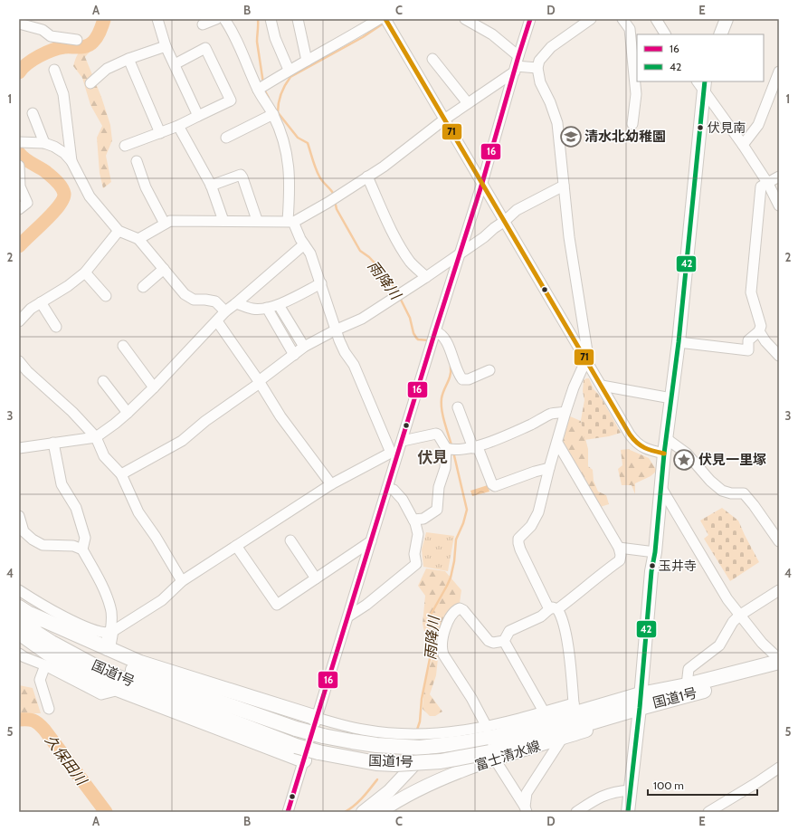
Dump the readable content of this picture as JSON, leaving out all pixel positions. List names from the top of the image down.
{
  "streets": {
    "highway": ["国道1号"],
    "main road": ["富士清水線"]
  },
  "crossings": [
    ["国道1号", "富士清水線"]
  ],
  "districts": ["伏見"],
  "water": ["雨降川", "久保田川"],
  "places": {
    "other": ["伏見南", "玉井寺"],
    "school or university": ["清水北幼稚園"],
    "place": ["伏見一里塚"]
  },
  "lines": ["transit line 16", "transit line 71", "transit line 42"],
  "legend": ["16", "42"],
  "scale_bar": "100 m",
  "grid": {
    "columns": [
      "A",
      "B",
      "C",
      "D",
      "E"
    ],
    "rows": [
      "1",
      "2",
      "3",
      "4",
      "5"
    ]
  }
}
